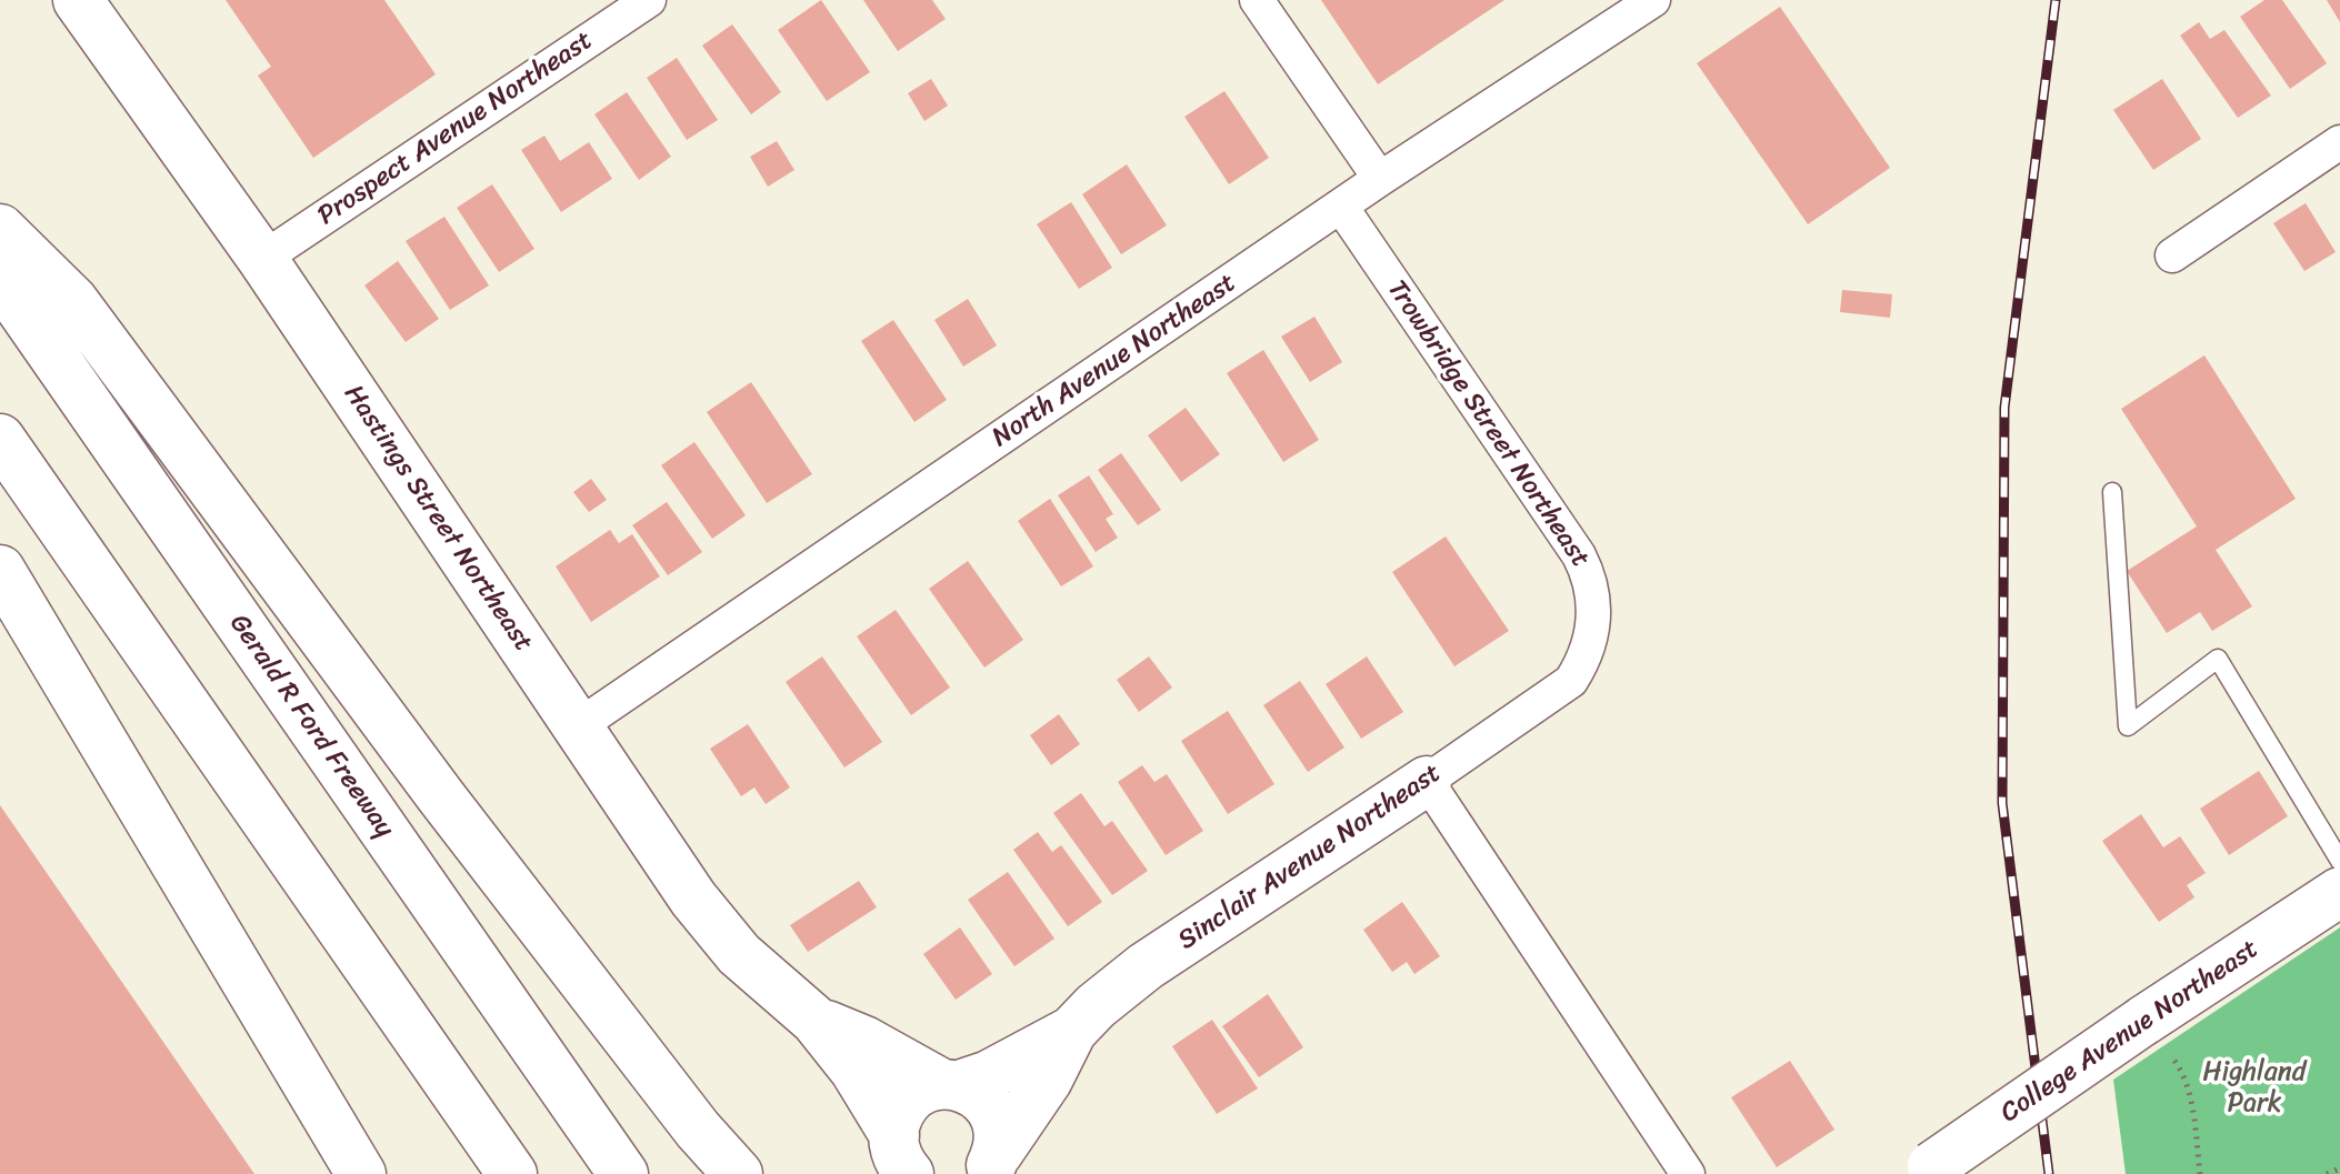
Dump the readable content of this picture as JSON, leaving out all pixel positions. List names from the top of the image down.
{
  "streets": {
    "main road": [
      "Hastings Street Northeast",
      "Gerald R Ford Freeway",
      "Sinclair Avenue Northeast",
      "College Avenue Northeast"
    ],
    "street": ["Prospect Avenue Northeast", "North Avenue Northeast", "Trowbridge Street Northeast"]
  },
  "crossings": [
    ["Prospect Avenue Northeast", "Hastings Street Northeast"],
    ["North Avenue Northeast", "Trowbridge Street Northeast"],
    ["North Avenue Northeast", "Hastings Street Northeast"],
    ["Trowbridge Street Northeast", "Sinclair Avenue Northeast"],
    ["Hastings Street Northeast", "Sinclair Avenue Northeast"]
  ],
  "parks": ["Highland Park"]
}
